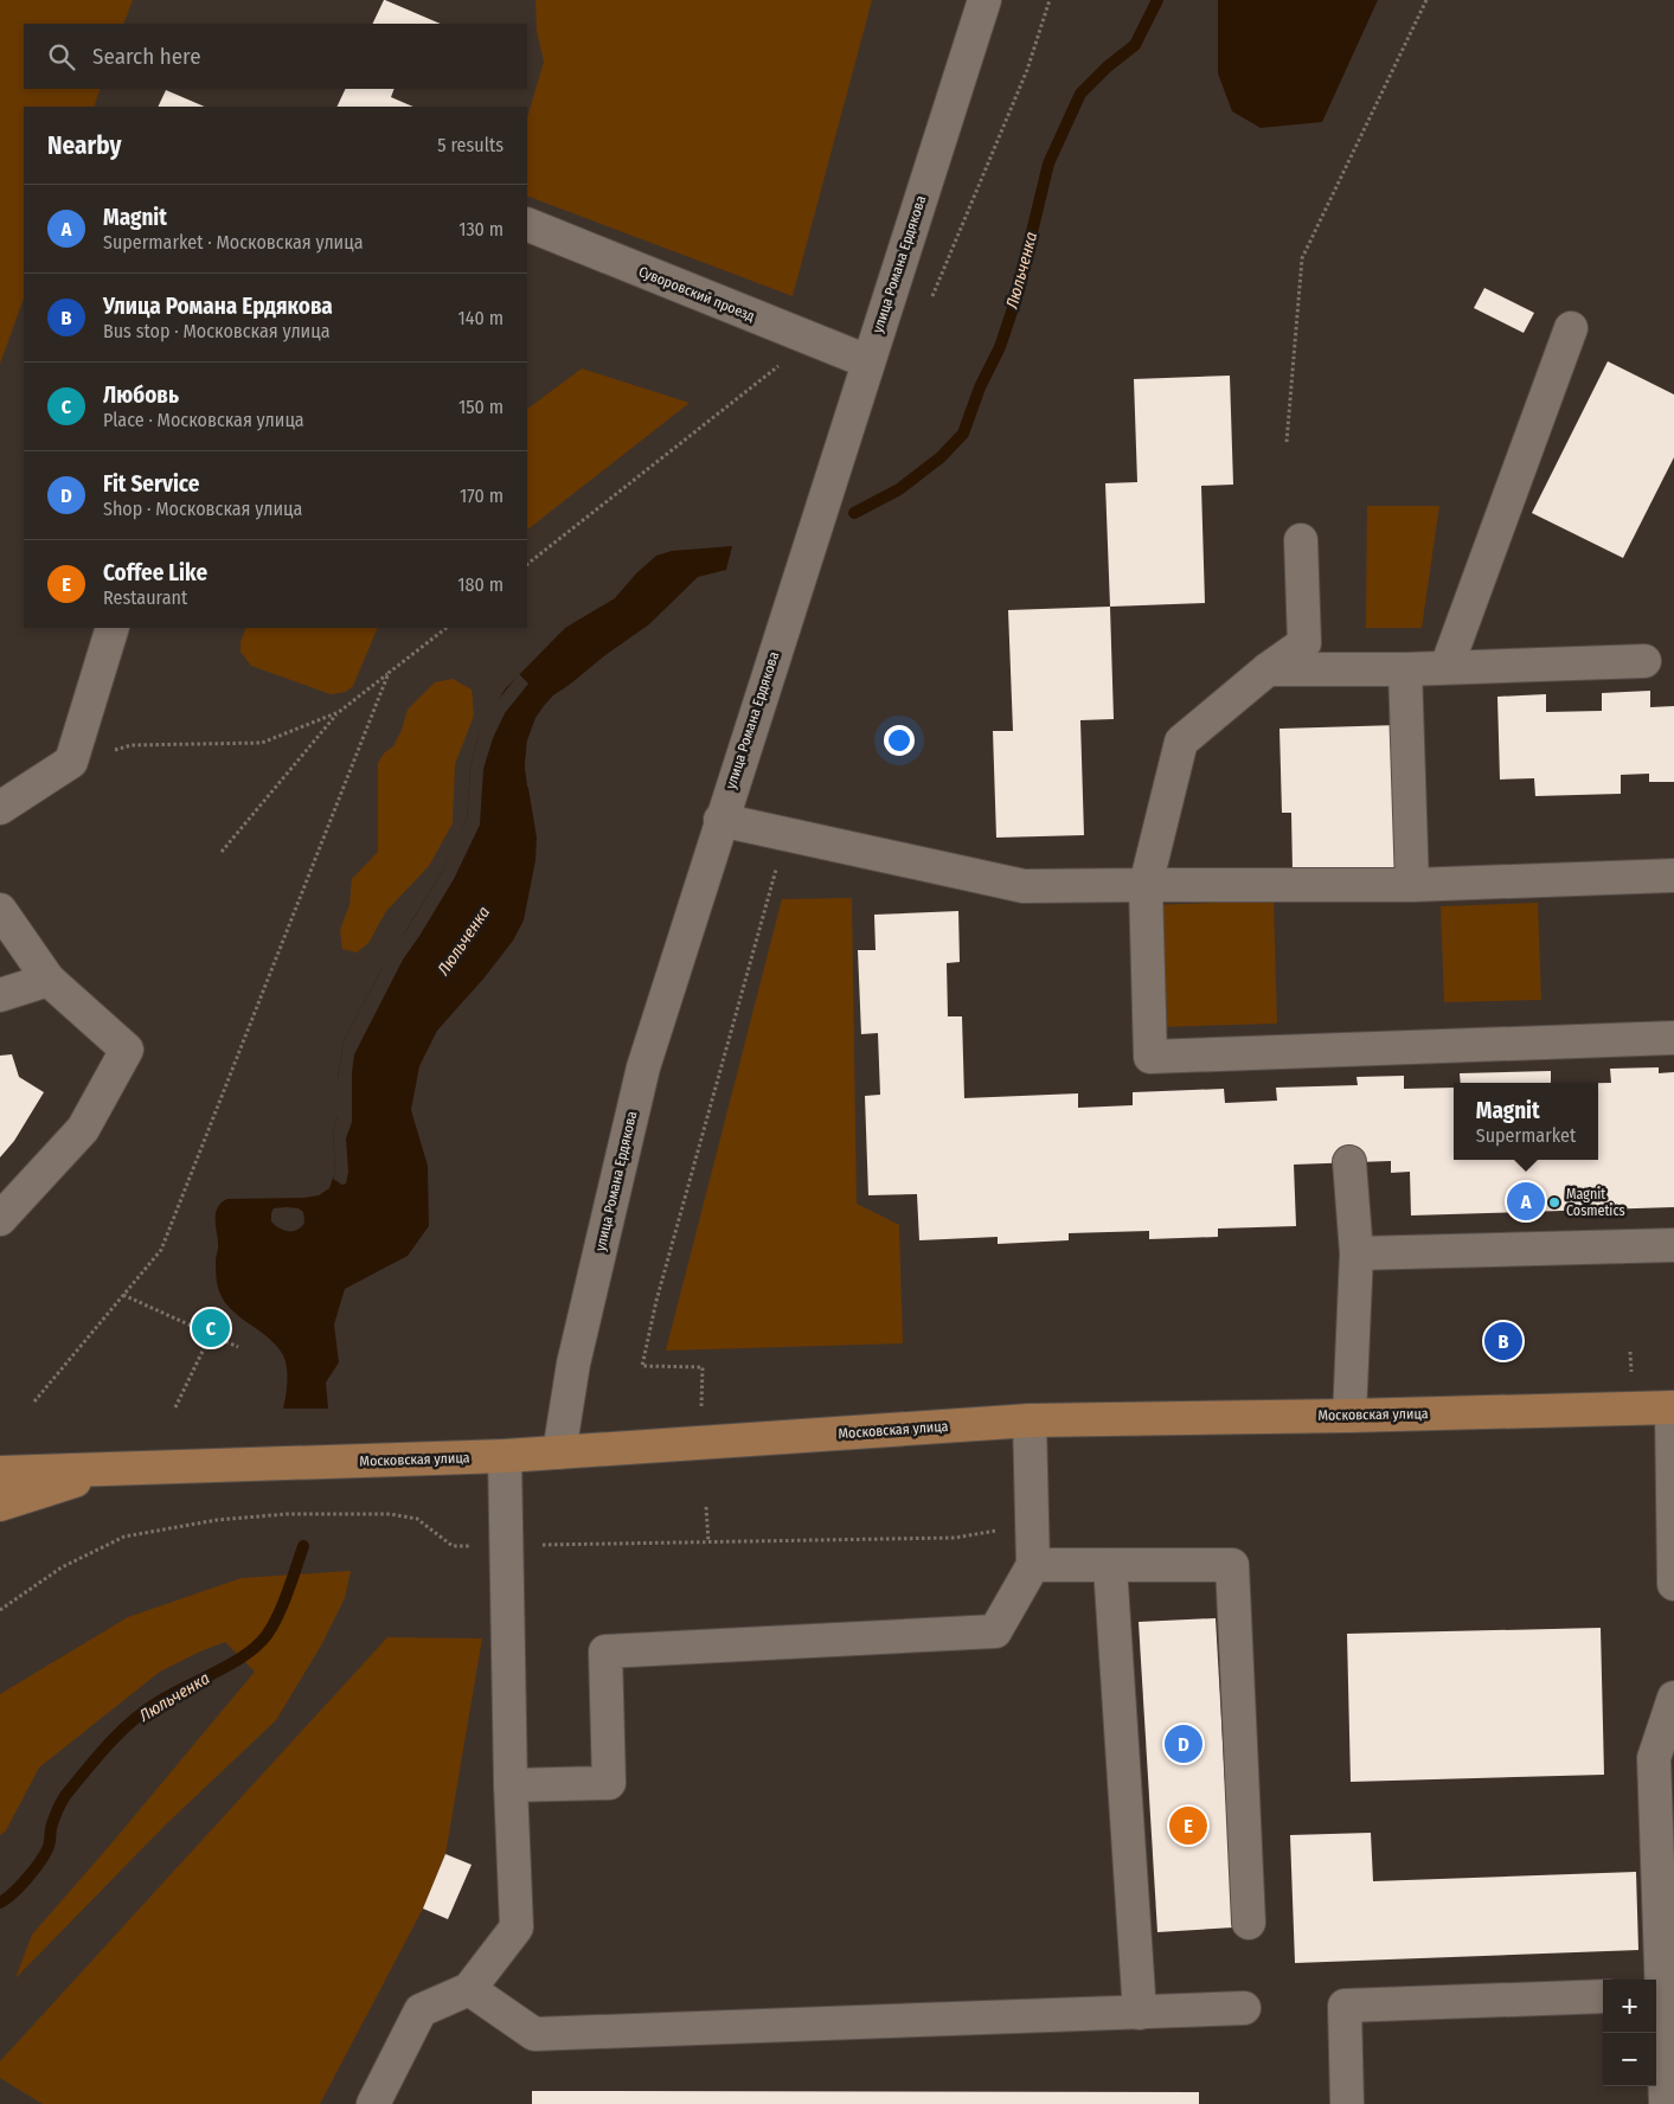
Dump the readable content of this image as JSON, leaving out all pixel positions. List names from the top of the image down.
{
  "streets": {
    "main road": ["Московская улица"],
    "street": ["улица Романа Ердякова", "Суворовский проезд"]
  },
  "crossings": [
    ["улица Романа Ердякова", "Суворовский проезд"],
    ["улица Романа Ердякова", "Московская улица"]
  ],
  "water": ["Люльченка"],
  "places": ["Magnit Cosmetics"],
  "page": {
    "search": "Search here",
    "heading": ["Nearby", "5 results"],
    "list": [
      {
        "mark": "A",
        "name": "Magnit",
        "note": "Supermarket · Московская улица",
        "value": "130 m"
      },
      {
        "mark": "B",
        "name": "Улица Романа Ердякова",
        "note": "Bus stop · Московская улица",
        "value": "140 m"
      },
      {
        "mark": "C",
        "name": "Любовь",
        "note": "Place · Московская улица",
        "value": "150 m"
      },
      {
        "mark": "D",
        "name": "Fit Service",
        "note": "Shop · Московская улица",
        "value": "170 m"
      },
      {
        "mark": "E",
        "name": "Coffee Like",
        "note": "Restaurant",
        "value": "180 m"
      }
    ],
    "popup": ["Magnit", "Supermarket"],
    "pins": [
      "A",
      "C",
      "B",
      "D",
      "E"
    ],
    "map_buttons": ["+", "−"]
  }
}
